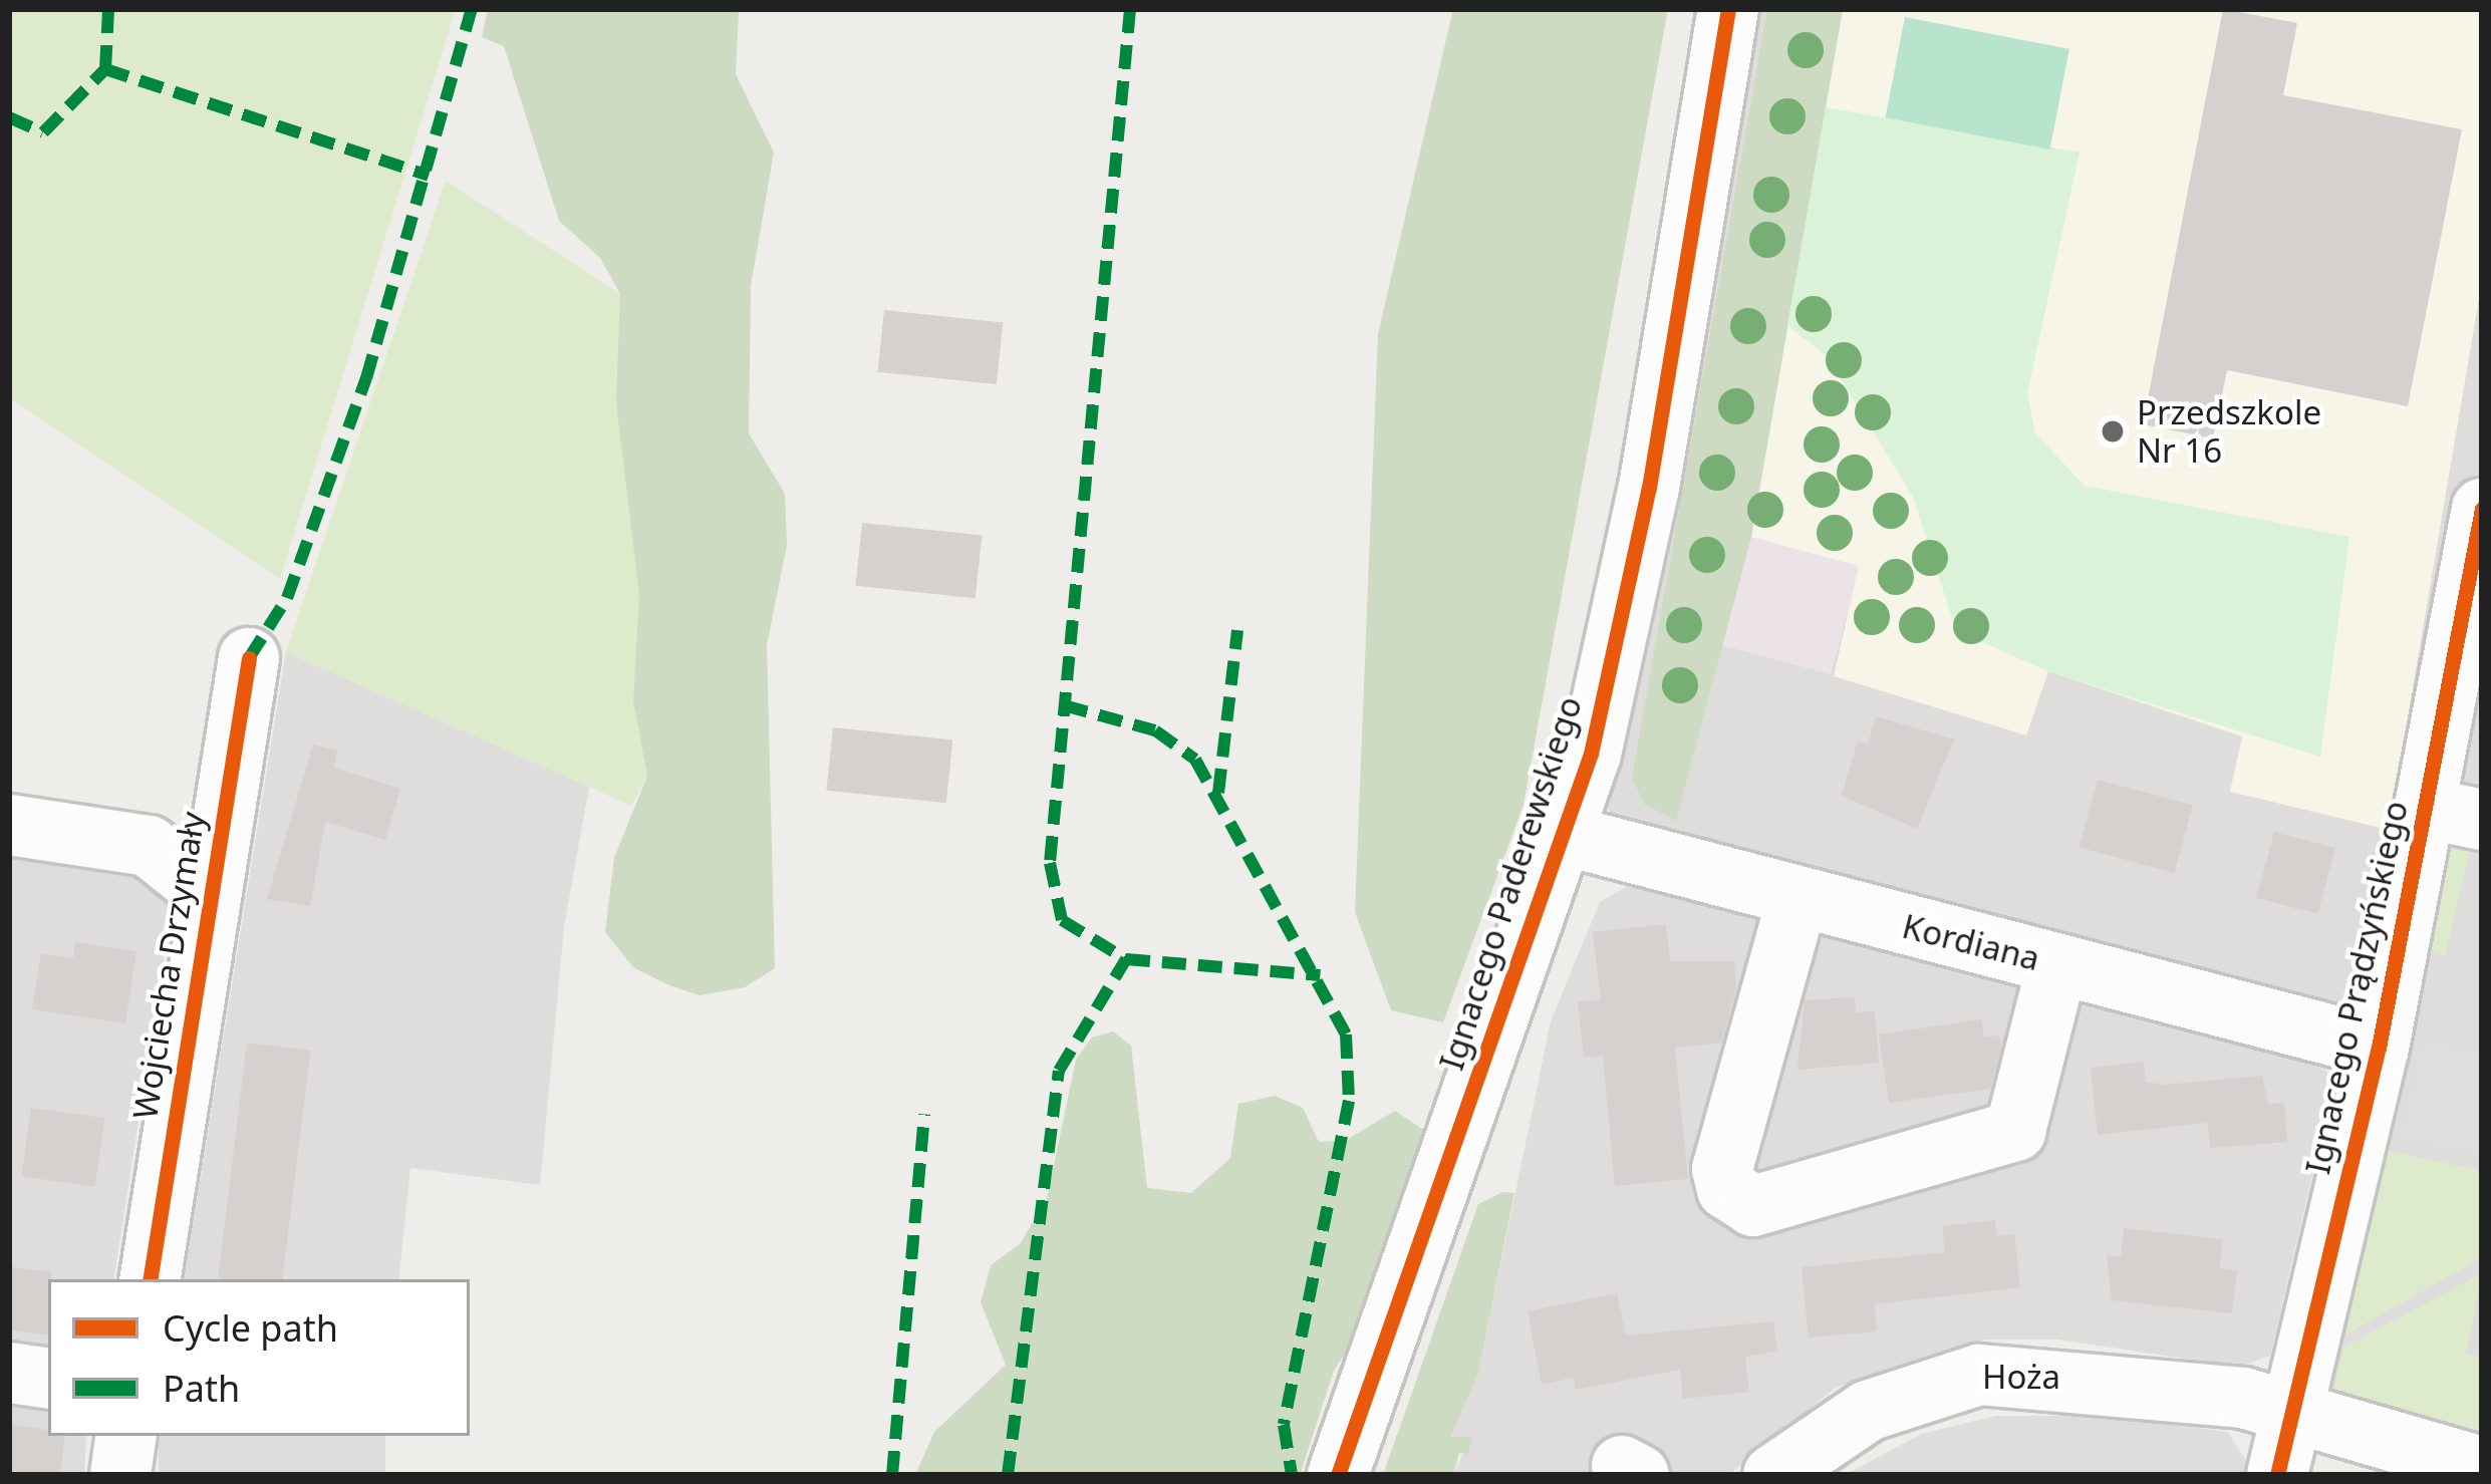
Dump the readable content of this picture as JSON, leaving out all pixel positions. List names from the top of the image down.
{
  "streets": {
    "street": [
      "Ignacego Paderewskiego",
      "Kordiana",
      "Wojciecha Drzymały",
      "Ignacego Prądzyńskiego",
      "Hoża"
    ]
  },
  "crossings": [
    ["Ignacego Paderewskiego", "Kordiana"],
    ["Kordiana", "Ignacego Prądzyńskiego"],
    ["Ignacego Prądzyńskiego", "Hoża"]
  ],
  "places": ["Przedszkole Nr 16"],
  "legend": ["Cycle path", "Path"]
}
